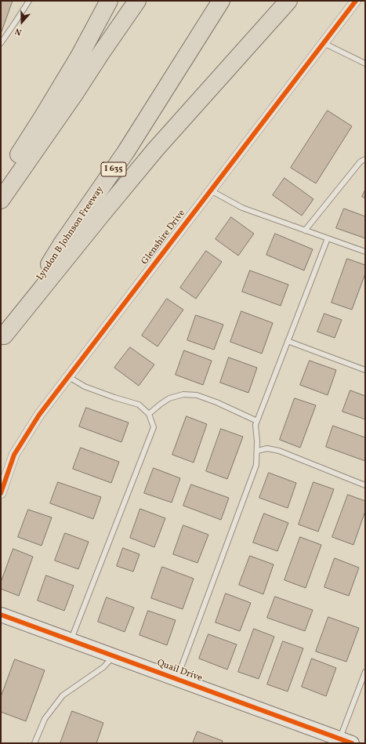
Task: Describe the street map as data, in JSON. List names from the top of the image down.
{
  "streets": {
    "highway": ["I 635", "Lyndon B Johnson Freeway"],
    "street": ["Glenshire Drive", "Quail Drive"]
  },
  "north": "bottom"
}
